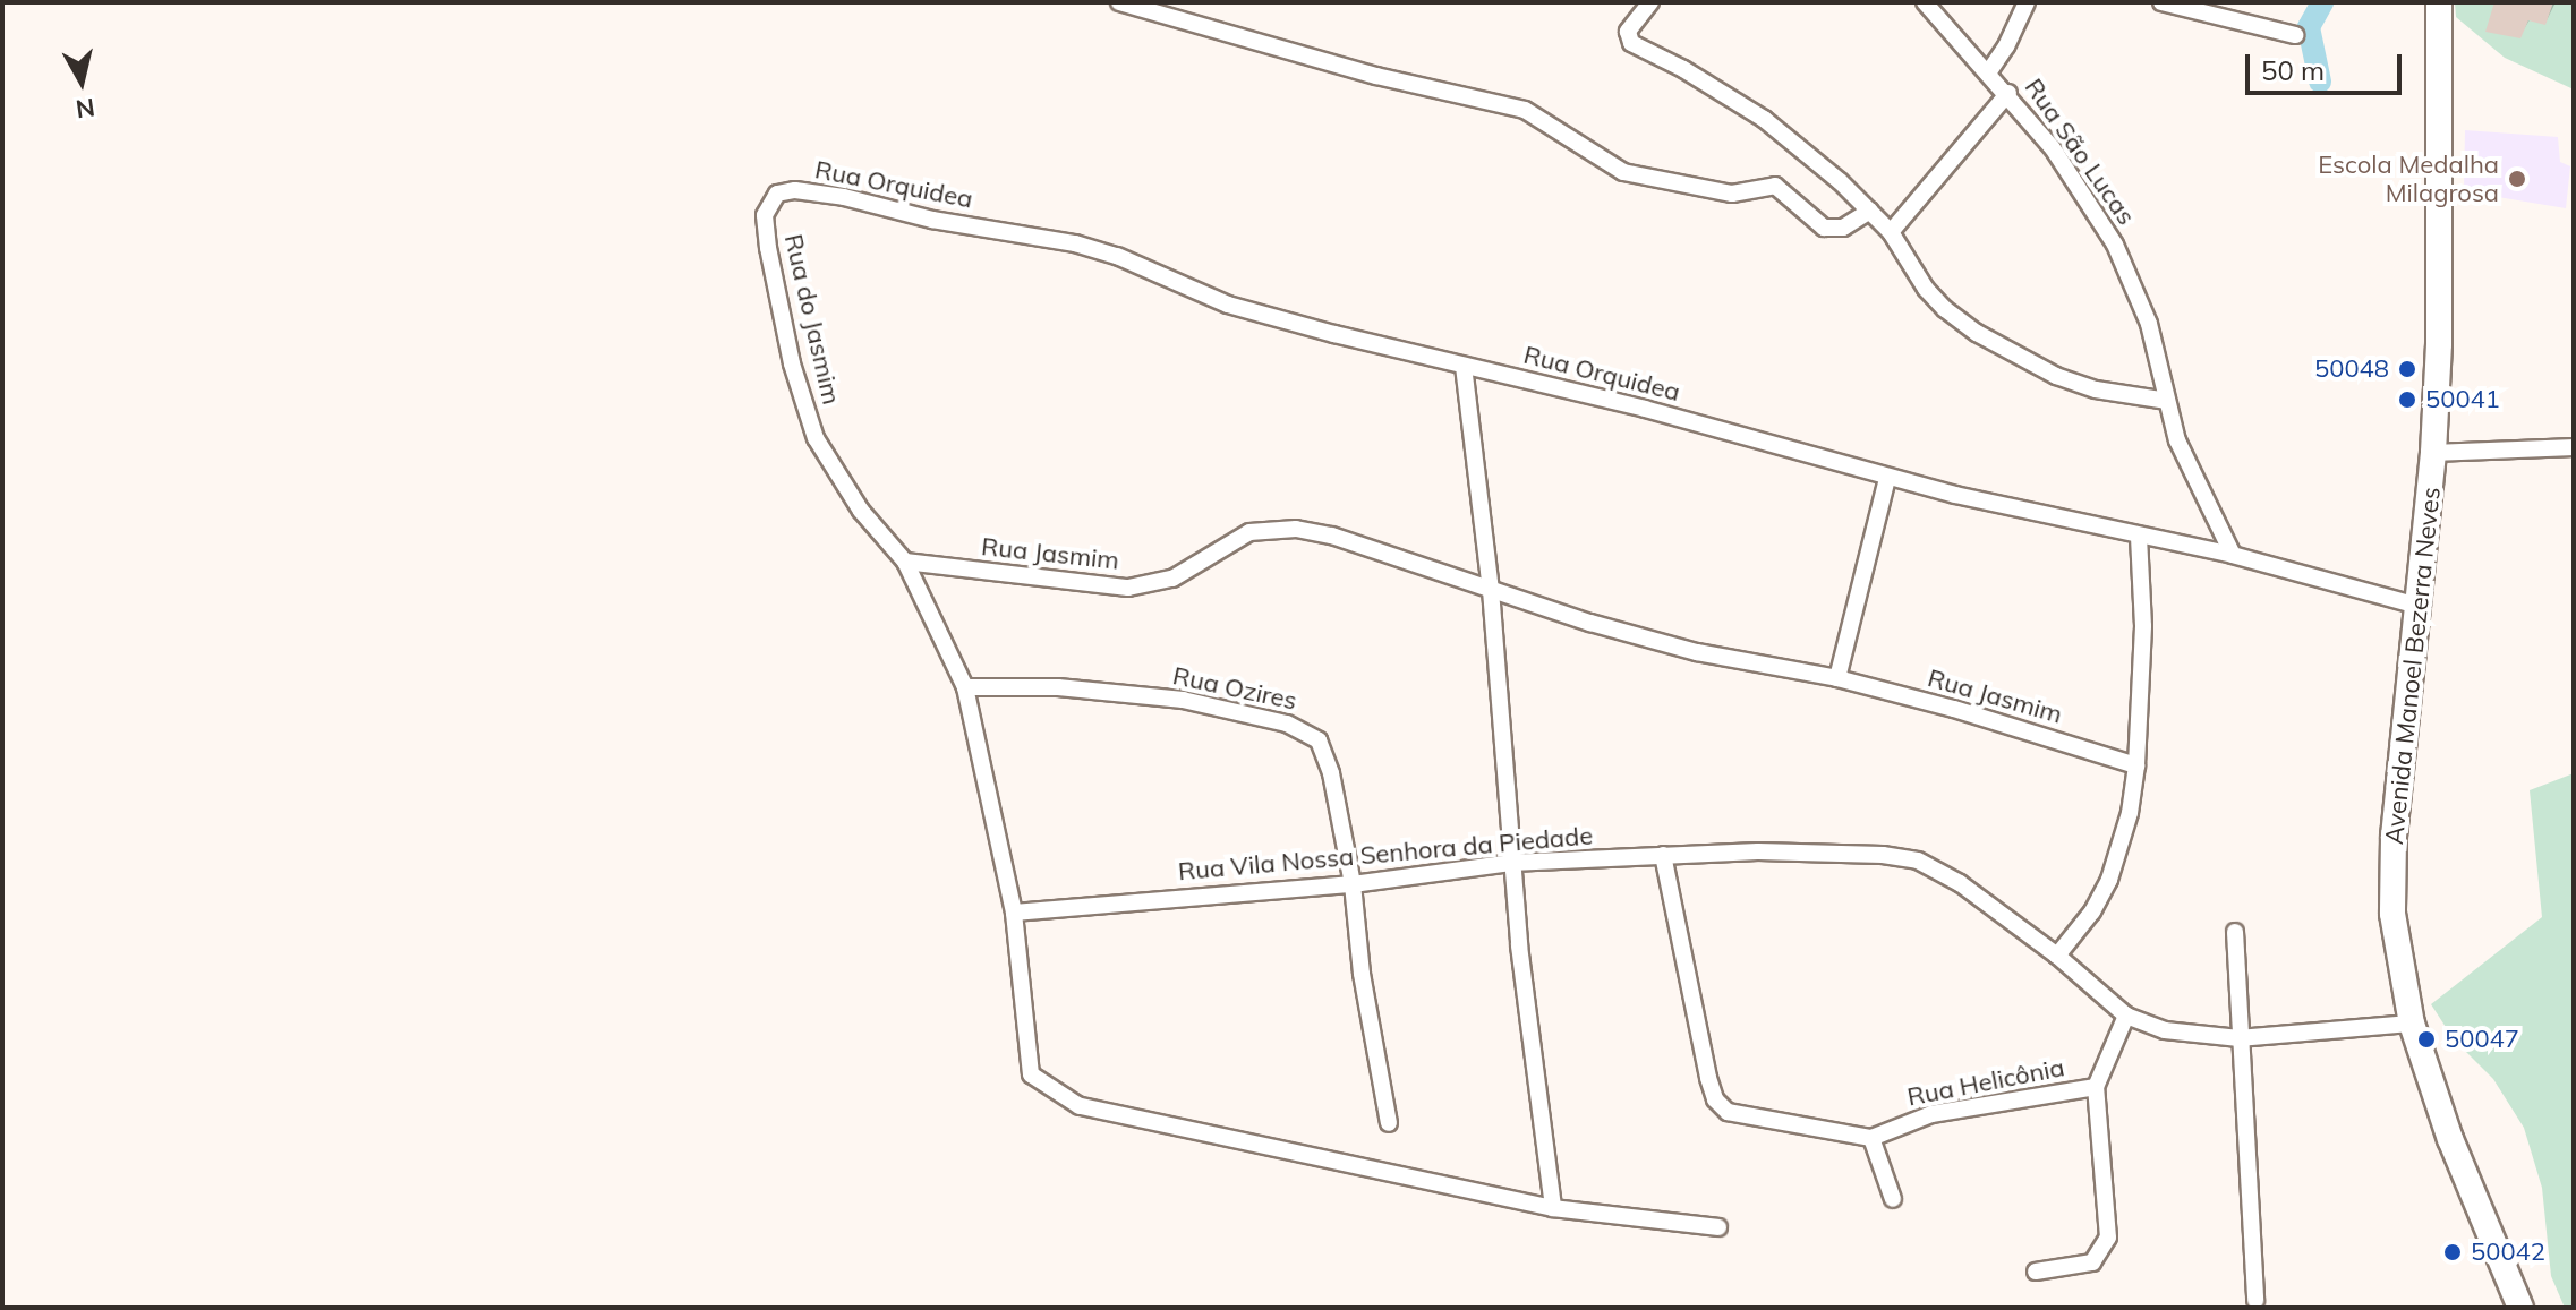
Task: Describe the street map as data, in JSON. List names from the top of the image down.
{
  "streets": {
    "street": [
      "Rua São Lucas",
      "Rua Orquidea",
      "Rua do Jasmim",
      "Rua Jasmim",
      "Avenida Manoel Bezerra Neves",
      "Rua Ozires",
      "Rua Vila Nossa Senhora da Piedade",
      "Rua Helicônia"
    ]
  },
  "crossings": [
    ["Rua São Lucas", "Rua Orquidea"],
    ["Rua Orquidea", "Rua do Jasmim"],
    ["Rua Orquidea", "Avenida Manoel Bezerra Neves"],
    ["Rua do Jasmim", "Rua Jasmim"],
    ["Rua do Jasmim", "Rua Ozires"],
    ["Rua do Jasmim", "Rua Vila Nossa Senhora da Piedade"],
    ["Avenida Manoel Bezerra Neves", "Rua Vila Nossa Senhora da Piedade"],
    ["Rua Ozires", "Rua Vila Nossa Senhora da Piedade"]
  ],
  "places": [
    "Escola Medalha Milagrosa",
    "50048",
    "50041",
    "50047",
    "50042"
  ],
  "scale_bar": "50 m",
  "north": "bottom"
}
